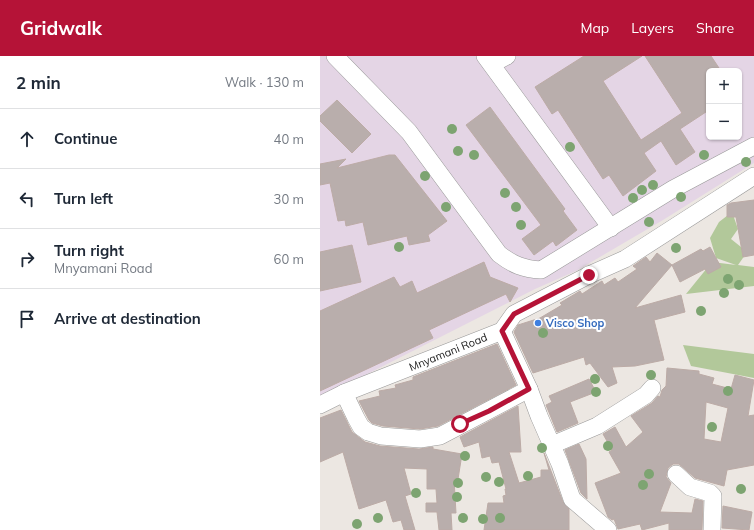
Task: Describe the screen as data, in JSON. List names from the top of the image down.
{
  "streets": {
    "street": ["Mnyamani Road"]
  },
  "places": ["Visco Shop"],
  "page": {
    "header": "Gridwalk",
    "nav": ["Map", "Layers", "Share"],
    "heading": ["2 min", "Walk · 130 m"],
    "map_buttons": ["+", "−"],
    "list": [
      ["Continue", "40 m"],
      ["Turn left", "30 m"],
      ["Turn right", "Mnyamani Road", "60 m"],
      "Arrive at destination"
    ]
  }
}
